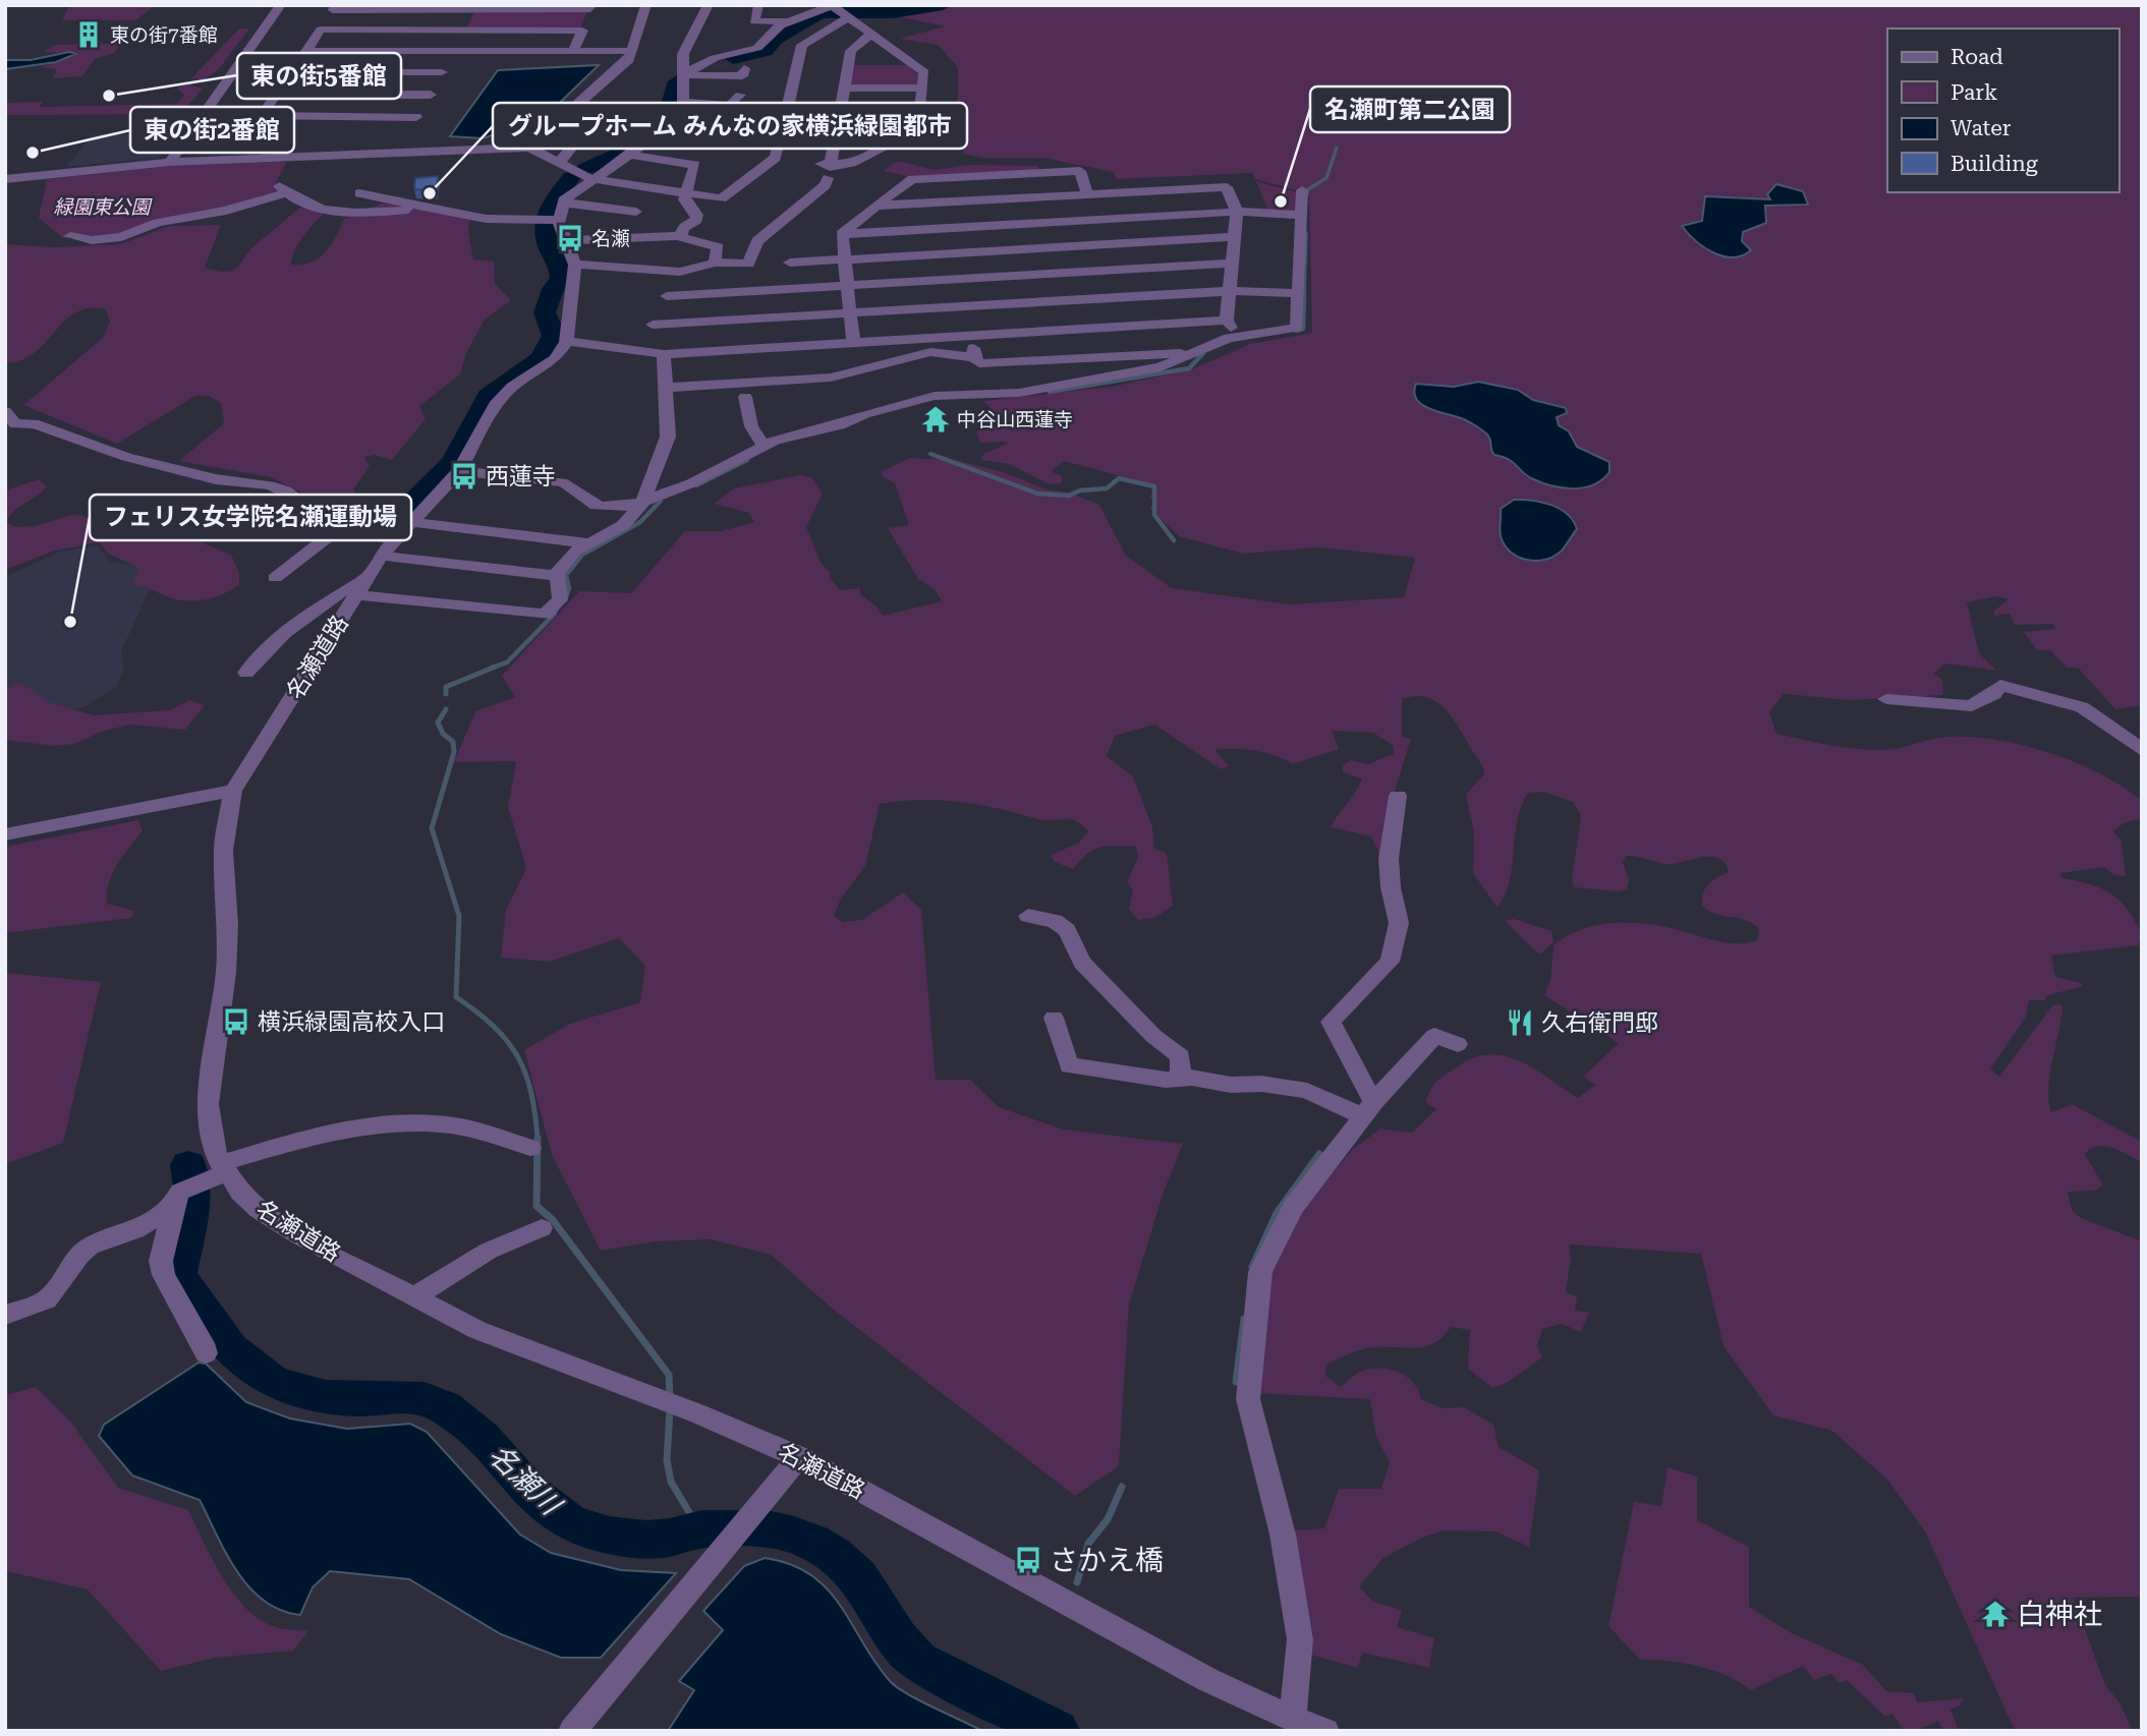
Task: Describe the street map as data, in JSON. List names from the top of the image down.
{
  "streets": {
    "street": ["名瀬道路"]
  },
  "water": ["名瀬川"],
  "parks": ["緑園東公園"],
  "places": {
    "building": ["東の街7番館"],
    "other": [
      "東の街5番館",
      "東の街2番館",
      "グループホーム みんなの家横浜緑園都市",
      "名瀬町第二公園",
      "フェリス女学院名瀬運動場"
    ],
    "bus stop": [
      "名瀬",
      "西蓮寺",
      "横浜緑園高校入口",
      "さかえ橋"
    ],
    "temple": ["中谷山西蓮寺", "白神社"],
    "restaurant": ["久右衛門邸"]
  },
  "legend": [
    "Road",
    "Park",
    "Water",
    "Building"
  ]
}
